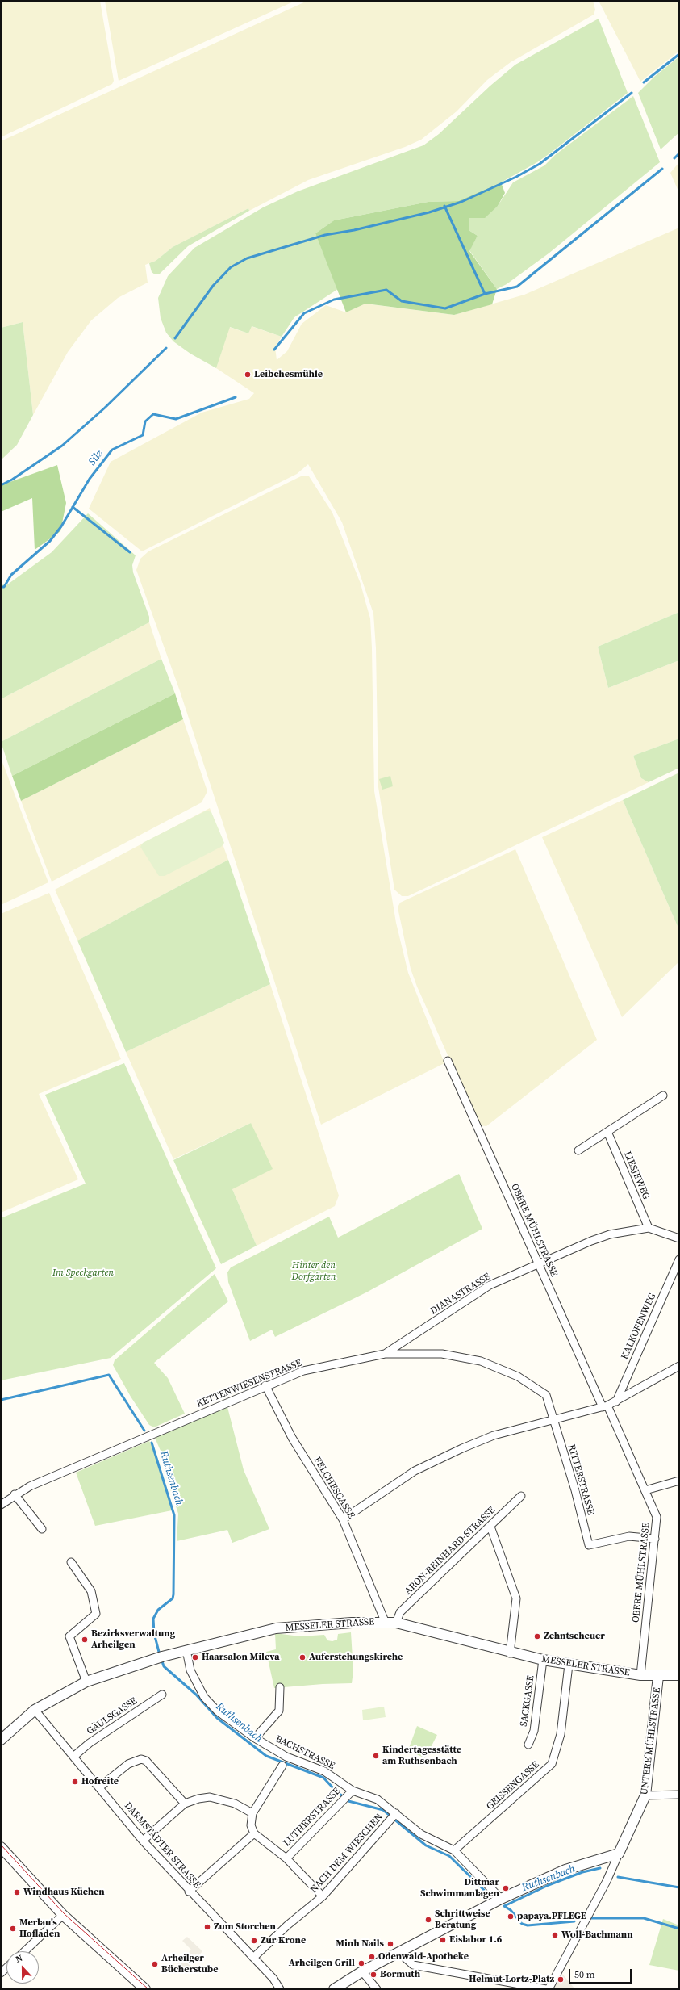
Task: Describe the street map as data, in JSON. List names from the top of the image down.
{
  "streets": {
    "street": [
      "LIESJEWEG",
      "OBERE MÜHLSTRASSE",
      "DIANASTRASSE",
      "KALKOFENWEG",
      "KETTENWIESENSTRASSE",
      "RITTERSTRASSE",
      "FELCHESGASSE",
      "ARON-REINHARD-STRASSE",
      "MESSELER STRASSE",
      "SACKGASSE",
      "GÄULSGASSE",
      "UNTERE MÜHLSTRASSE",
      "BACHSTRASSE",
      "GEISSENGASSE",
      "LUTHERSTRASSE",
      "DARMSTÄDTER STRASSE",
      "NACH DEM WIESCHEN"
    ]
  },
  "crossings": [
    ["LIESJEWEG", "DIANASTRASSE"],
    ["OBERE MÜHLSTRASSE", "DIANASTRASSE"],
    ["OBERE MÜHLSTRASSE", "RITTERSTRASSE"],
    ["OBERE MÜHLSTRASSE", "MESSELER STRASSE"],
    ["DIANASTRASSE", "KETTENWIESENSTRASSE"],
    ["KETTENWIESENSTRASSE", "RITTERSTRASSE"],
    ["KETTENWIESENSTRASSE", "FELCHESGASSE"],
    ["FELCHESGASSE", "MESSELER STRASSE"],
    ["ARON-REINHARD-STRASSE", "MESSELER STRASSE"],
    ["MESSELER STRASSE", "SACKGASSE"],
    ["MESSELER STRASSE", "UNTERE MÜHLSTRASSE"],
    ["MESSELER STRASSE", "BACHSTRASSE"],
    ["MESSELER STRASSE", "GEISSENGASSE"],
    ["MESSELER STRASSE", "DARMSTÄDTER STRASSE"],
    ["GÄULSGASSE", "DARMSTÄDTER STRASSE"],
    ["BACHSTRASSE", "GEISSENGASSE"],
    ["BACHSTRASSE", "LUTHERSTRASSE"],
    ["BACHSTRASSE", "NACH DEM WIESCHEN"],
    ["DARMSTÄDTER STRASSE", "NACH DEM WIESCHEN"]
  ],
  "water": ["Silz", "Ruthsenbach"],
  "parks": ["Hinter den Dorfgärten", "Im Speckgarten"],
  "places": [
    "Leibchesmühle",
    "Zehntscheuer",
    "Bezirksverwaltung Arheilgen",
    "Haarsalon Mileva",
    "Auferstehungskirche",
    "Kindertagesstätte am Ruthsenbach",
    "Hofreite",
    "Dittmar Schwimmanlagen",
    "Windhaus Küchen",
    "papaya.PFLEGE",
    "Schrittweise Beratung",
    "Zum Storchen",
    "Merlau's Hofladen",
    "Woll-Bachmann",
    "Eislabor 1.6",
    "Zur Krone",
    "Minh Nails",
    "Odenwald-Apotheke",
    "Arheilgen Grill",
    "Arheilger Bücherstube",
    "Bormuth",
    "Helmut-Lortz-Platz"
  ],
  "scale_bar": "50 m",
  "north": "top"
}
